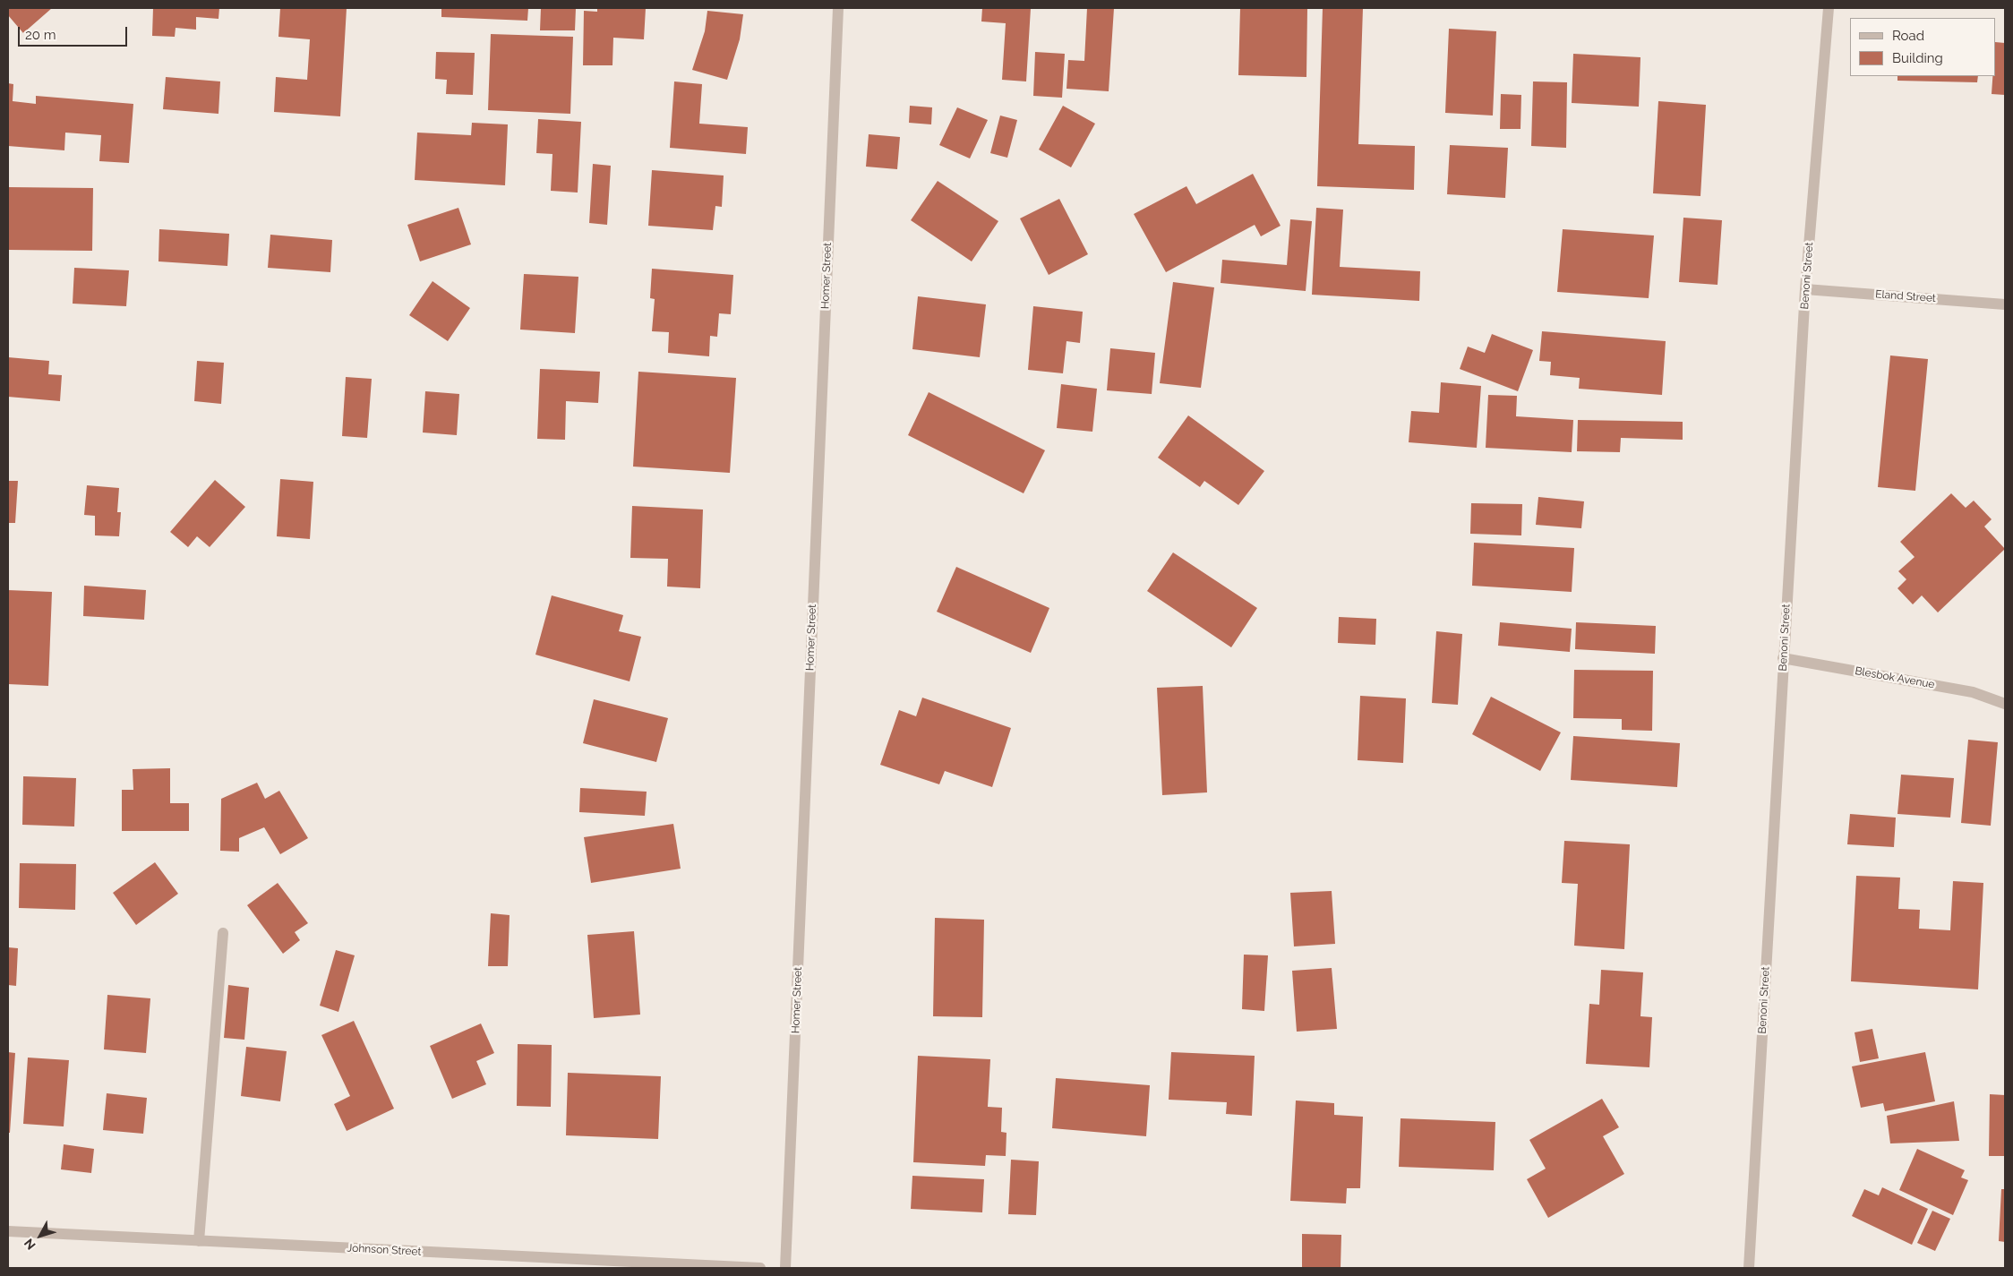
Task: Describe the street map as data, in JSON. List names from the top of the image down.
{
  "streets": {
    "street": [
      "Homer Street",
      "Benoni Street",
      "Eland Street",
      "Blesbok Avenue",
      "Johnson Street"
    ]
  },
  "crossings": [
    ["Benoni Street", "Eland Street"],
    ["Benoni Street", "Blesbok Avenue"]
  ],
  "legend": ["Road", "Building"],
  "scale_bar": "20 m",
  "north": "bottom left"
}
